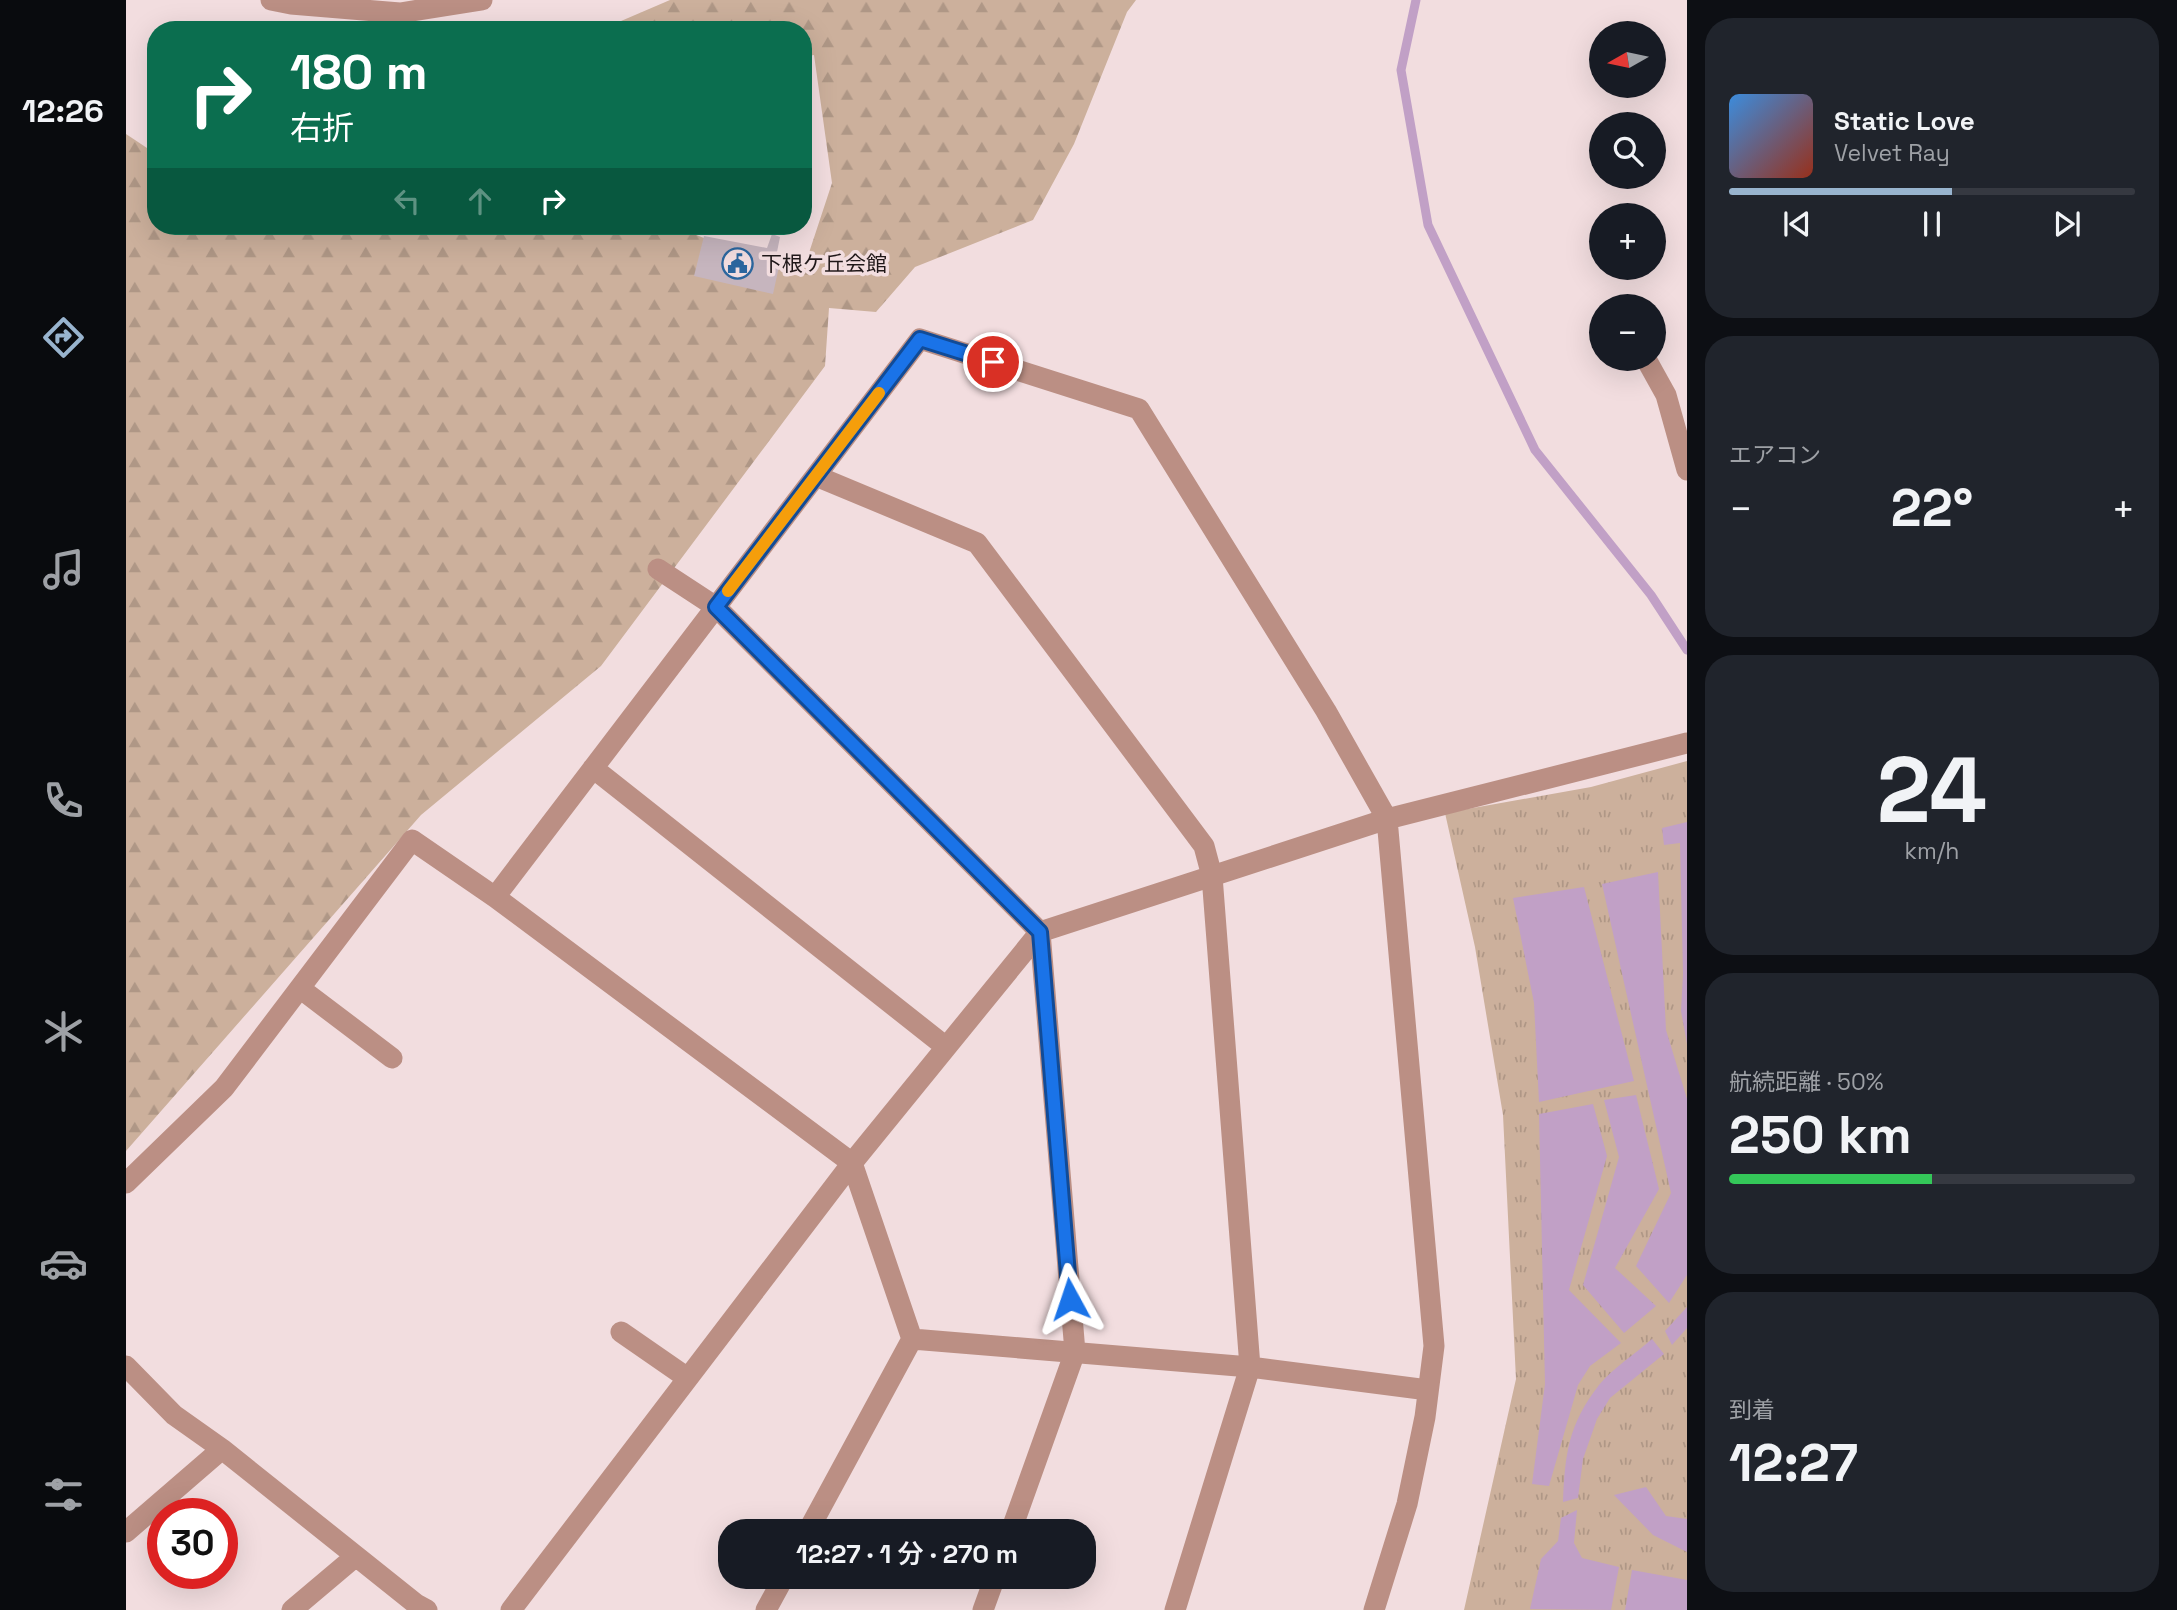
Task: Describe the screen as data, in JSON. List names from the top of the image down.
{
  "places": {
    "public building": ["下根ケ丘会館"]
  },
  "north": "left",
  "page": {
    "tabs": "12:26",
    "map_buttons": ["+", "−"],
    "turn": ["180 m", "右折"],
    "song": ["Static Love", "Velvet Ray"],
    "tile": [
      "エアコン",
      ["24", "km/h"],
      ["航続距離 · 50%", "250 km"],
      ["到着", "12:27"]
    ],
    "heat": ["−", "22°", "+"],
    "limit": "30",
    "trip": "12:27 · 1 分 · 270 m"
  }
}
